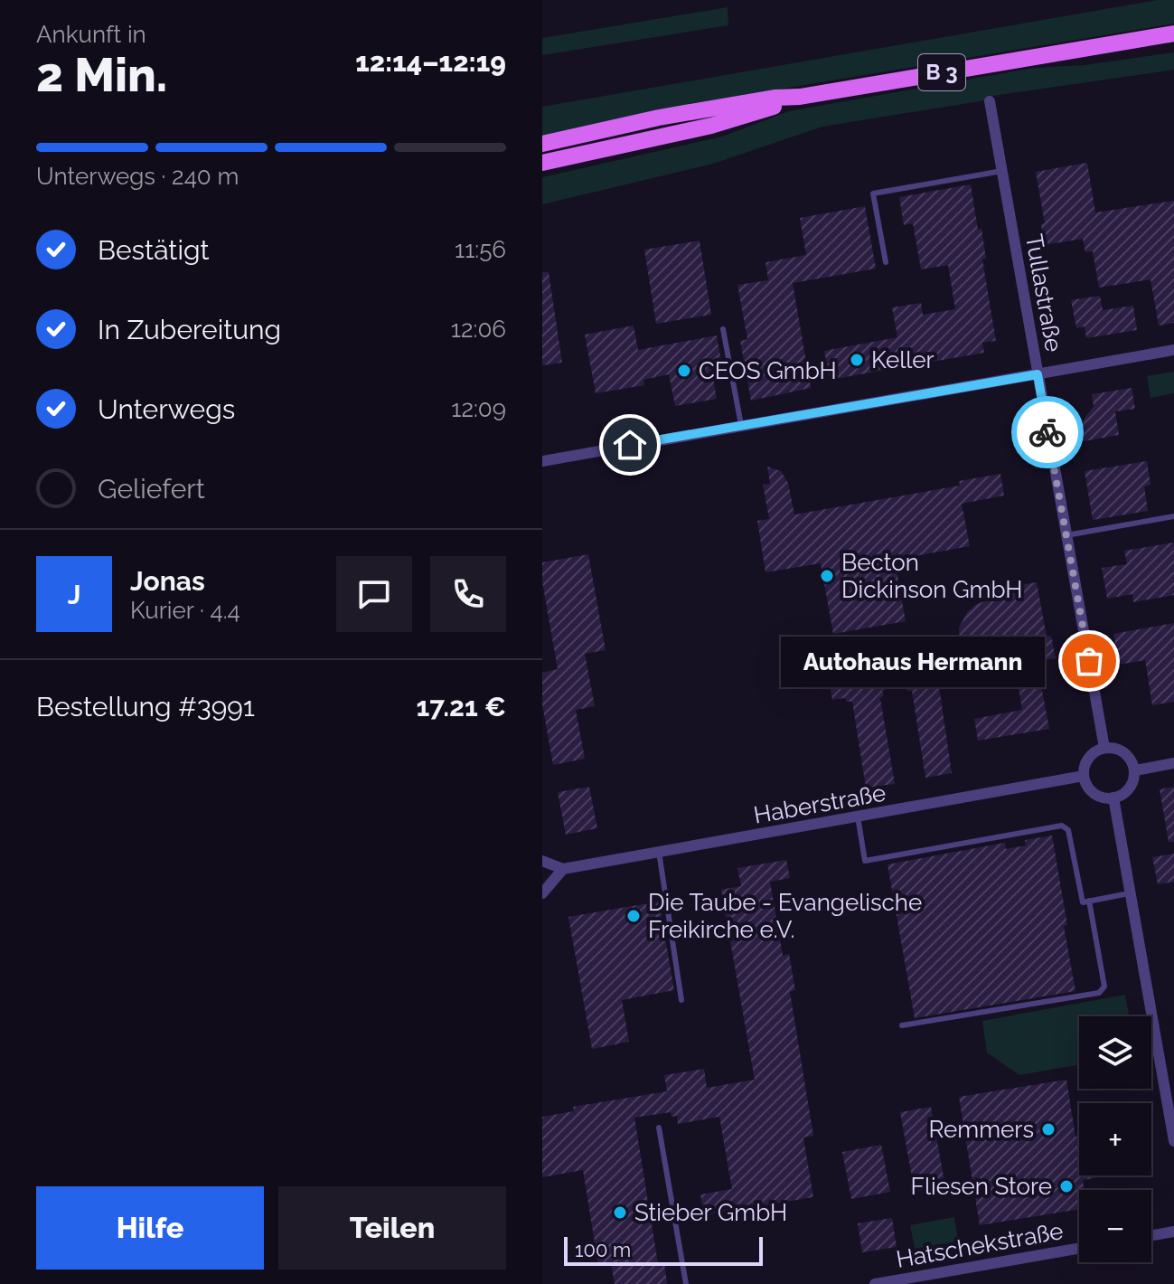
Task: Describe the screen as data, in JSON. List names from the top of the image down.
{
  "streets": {
    "main road": ["B 3"],
    "street": ["Tullastraße", "Haberstraße", "Hatschekstraße"]
  },
  "crossings": [
    ["Tullastraße", "Haberstraße"]
  ],
  "places": [
    "Keller",
    "CEOS GmbH",
    "Becton Dickinson GmbH",
    "Autohaus Hermann",
    "Die Taube - Evangelische Freikirche e.V.",
    "Remmers",
    "Fliesen Store",
    "Stieber GmbH"
  ],
  "scale_bar": "100 m",
  "page": {
    "heading": ["2 Min.", "Ankunft in", "12:14–12:19"],
    "panel": [
      "Jonas",
      "Kurier · 4.4",
      "Bestellung #3991",
      "17.21 €"
    ],
    "bar": "Unterwegs · 240 m",
    "list": [
      ["Bestätigt", "11:56"],
      ["In Zubereitung", "12:06"],
      ["Unterwegs", "12:09"],
      "Geliefert"
    ],
    "round": "J",
    "bubble": "Autohaus Hermann",
    "map_buttons": ["+", "−"],
    "buttons": ["Hilfe", "Teilen"],
    "scale": "100 m"
  }
}
